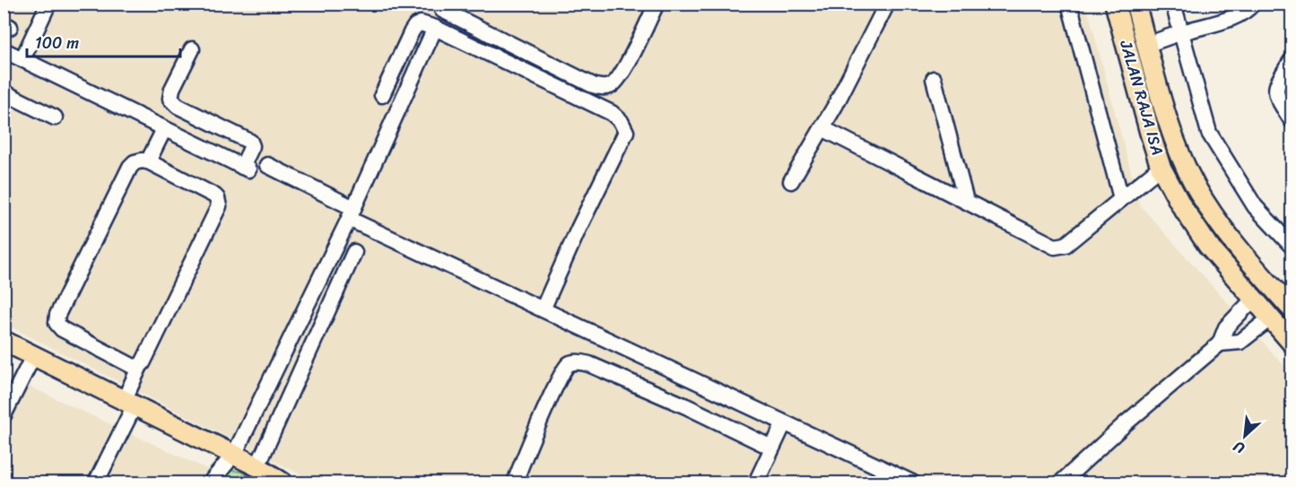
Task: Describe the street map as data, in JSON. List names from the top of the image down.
{
  "streets": {
    "main road": ["JALAN RAJA ISA"]
  },
  "scale_bar": "100 m",
  "north": "bottom left"
}
